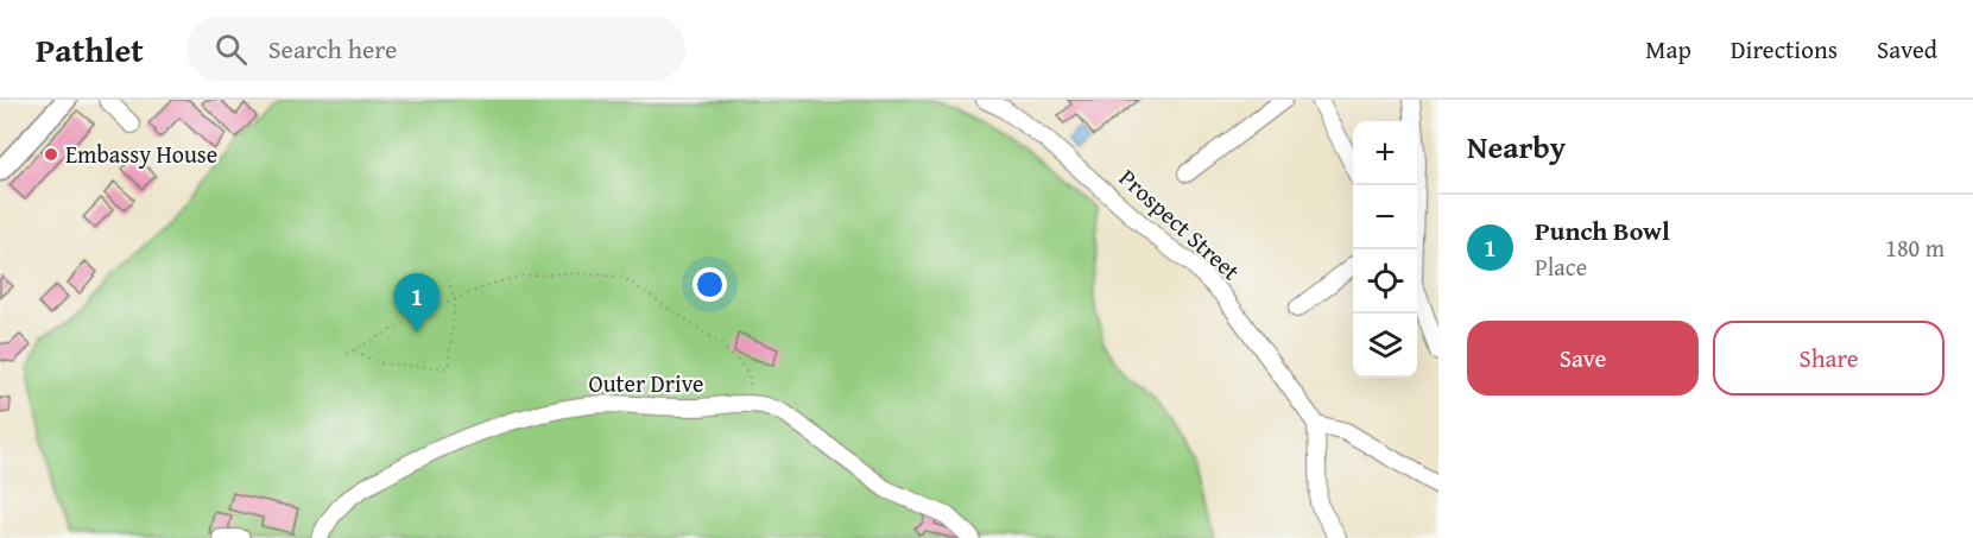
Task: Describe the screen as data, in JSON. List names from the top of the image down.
{
  "streets": {
    "street": ["Prospect Street", "Outer Drive"]
  },
  "places": ["Embassy House"],
  "page": {
    "header": "Pathlet",
    "search": "Search here",
    "nav": ["Map", "Directions", "Saved"],
    "heading": "Nearby",
    "map_buttons": ["+", "−"],
    "list": [
      {
        "mark": "1",
        "name": "Punch Bowl",
        "note": "Place",
        "value": "180 m"
      }
    ],
    "pins": "1",
    "buttons": ["Save", "Share"]
  }
}
